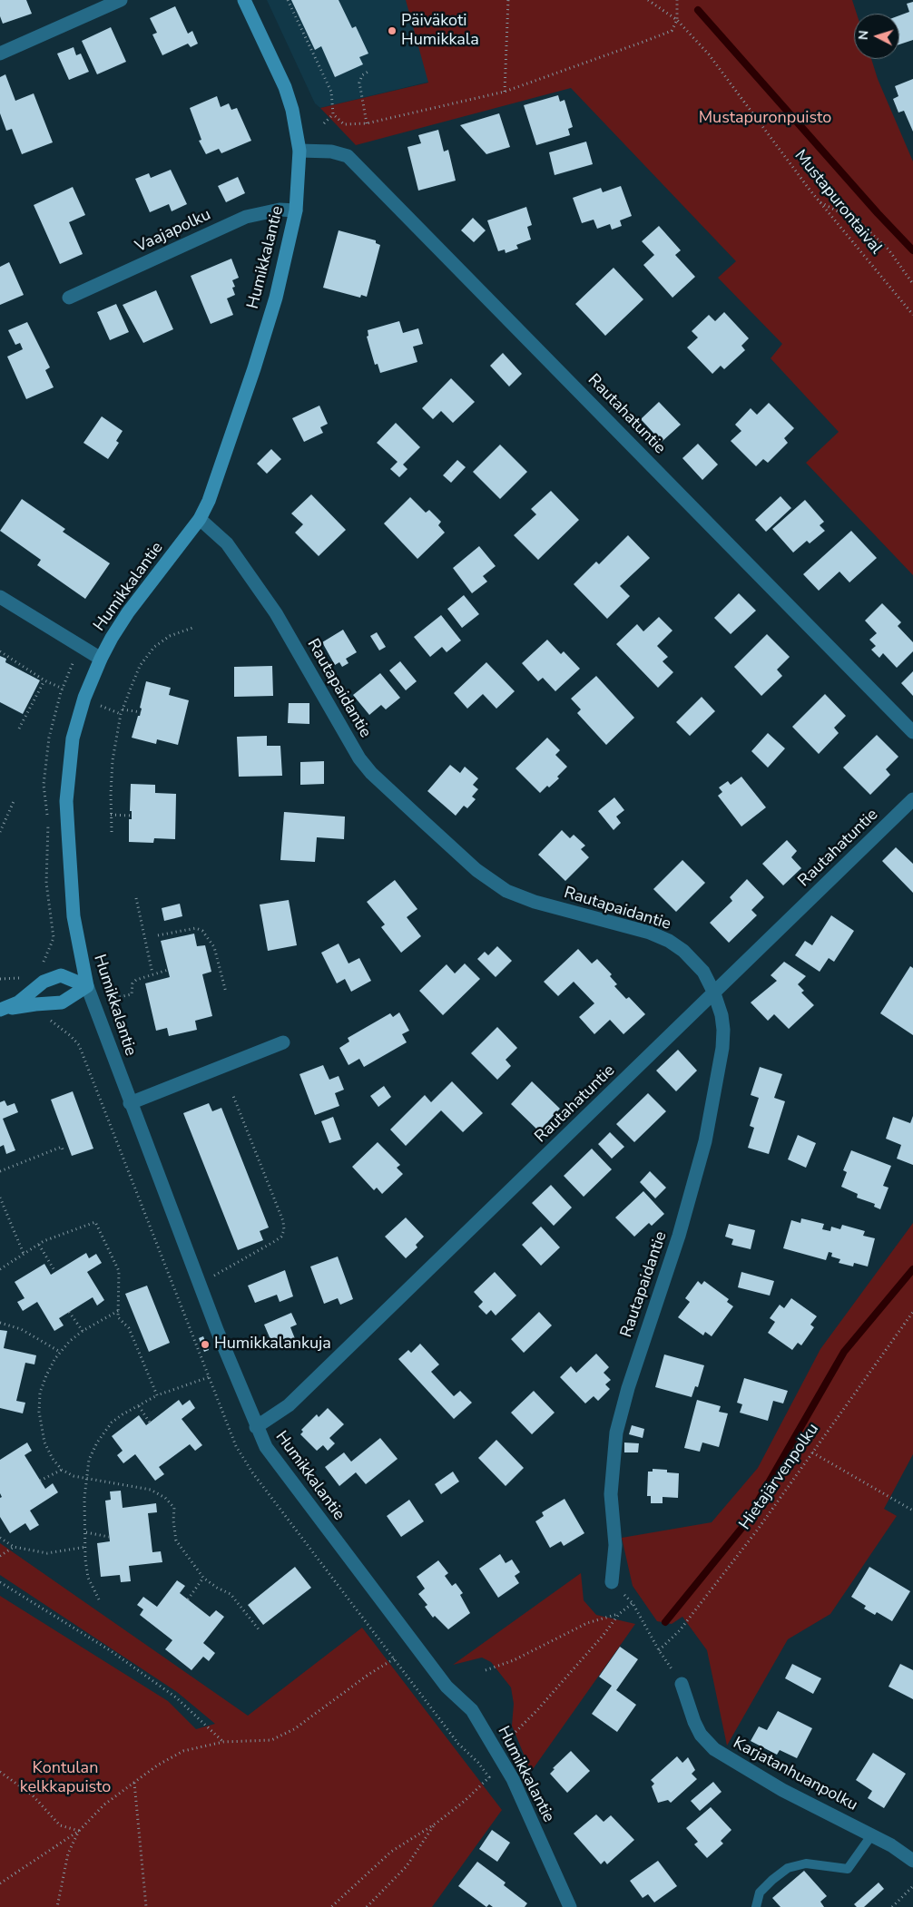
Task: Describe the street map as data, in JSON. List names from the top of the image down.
{
  "streets": {
    "street": [
      "Vaajapolku",
      "Humikkalantie",
      "Rautahatuntie",
      "Rautapaidantie",
      "Karjatanhuanpolku"
    ],
    "path": ["Mustapurontaival", "Hietajärvenpolku"]
  },
  "crossings": [
    ["Vaajapolku", "Humikkalantie"],
    ["Humikkalantie", "Rautahatuntie"],
    ["Humikkalantie", "Rautapaidantie"],
    ["Rautahatuntie", "Rautapaidantie"]
  ],
  "parks": ["Mustapuronpuisto", "Kontulan kelkkapuisto"],
  "places": ["Päiväkoti Humikkala", "Humikkalankuja"],
  "north": "left"
}
